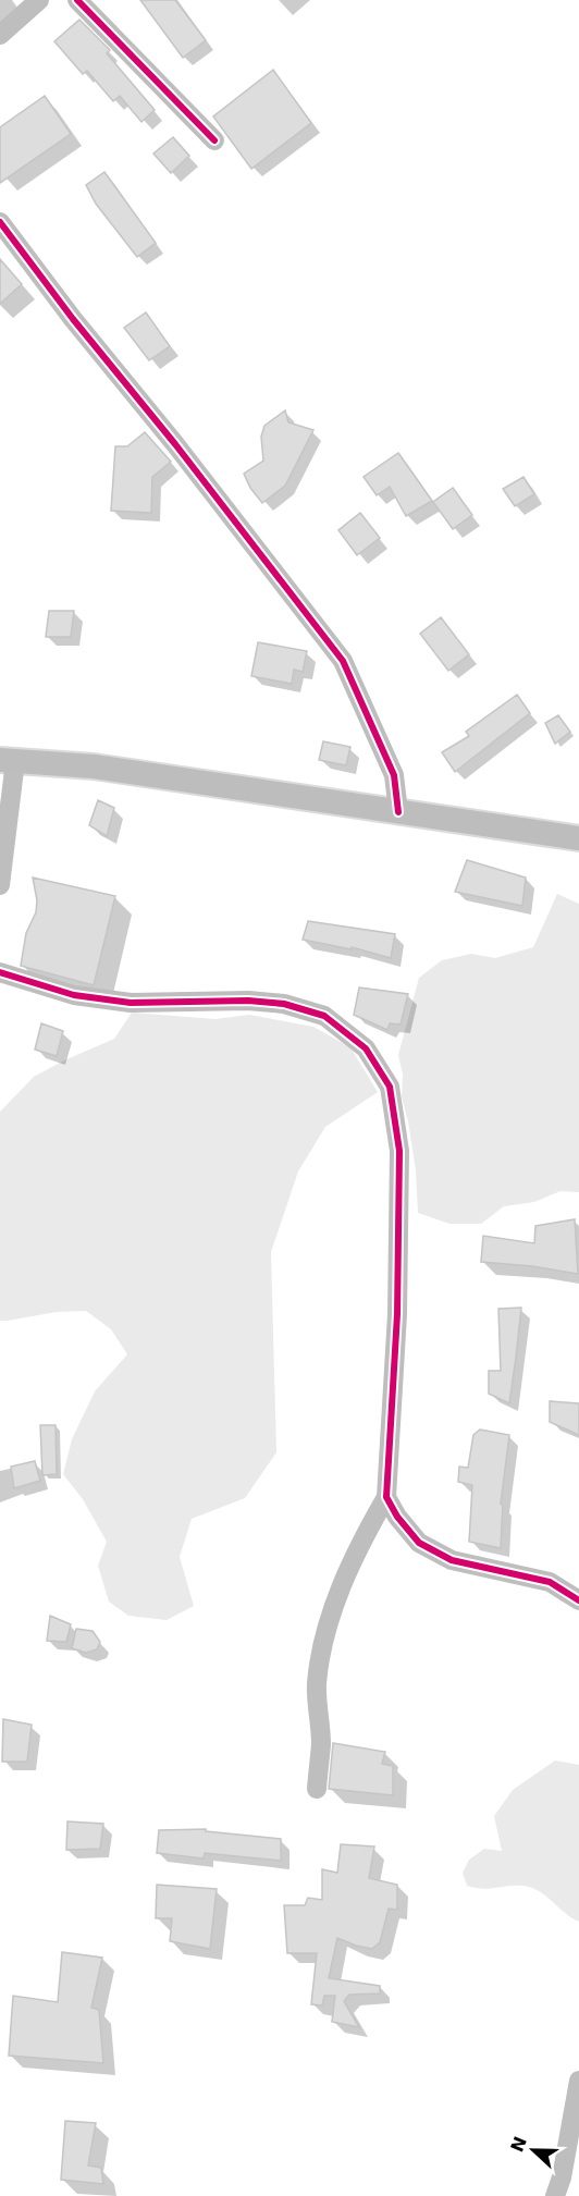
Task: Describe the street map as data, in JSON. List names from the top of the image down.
{
  "north": "left"
}
